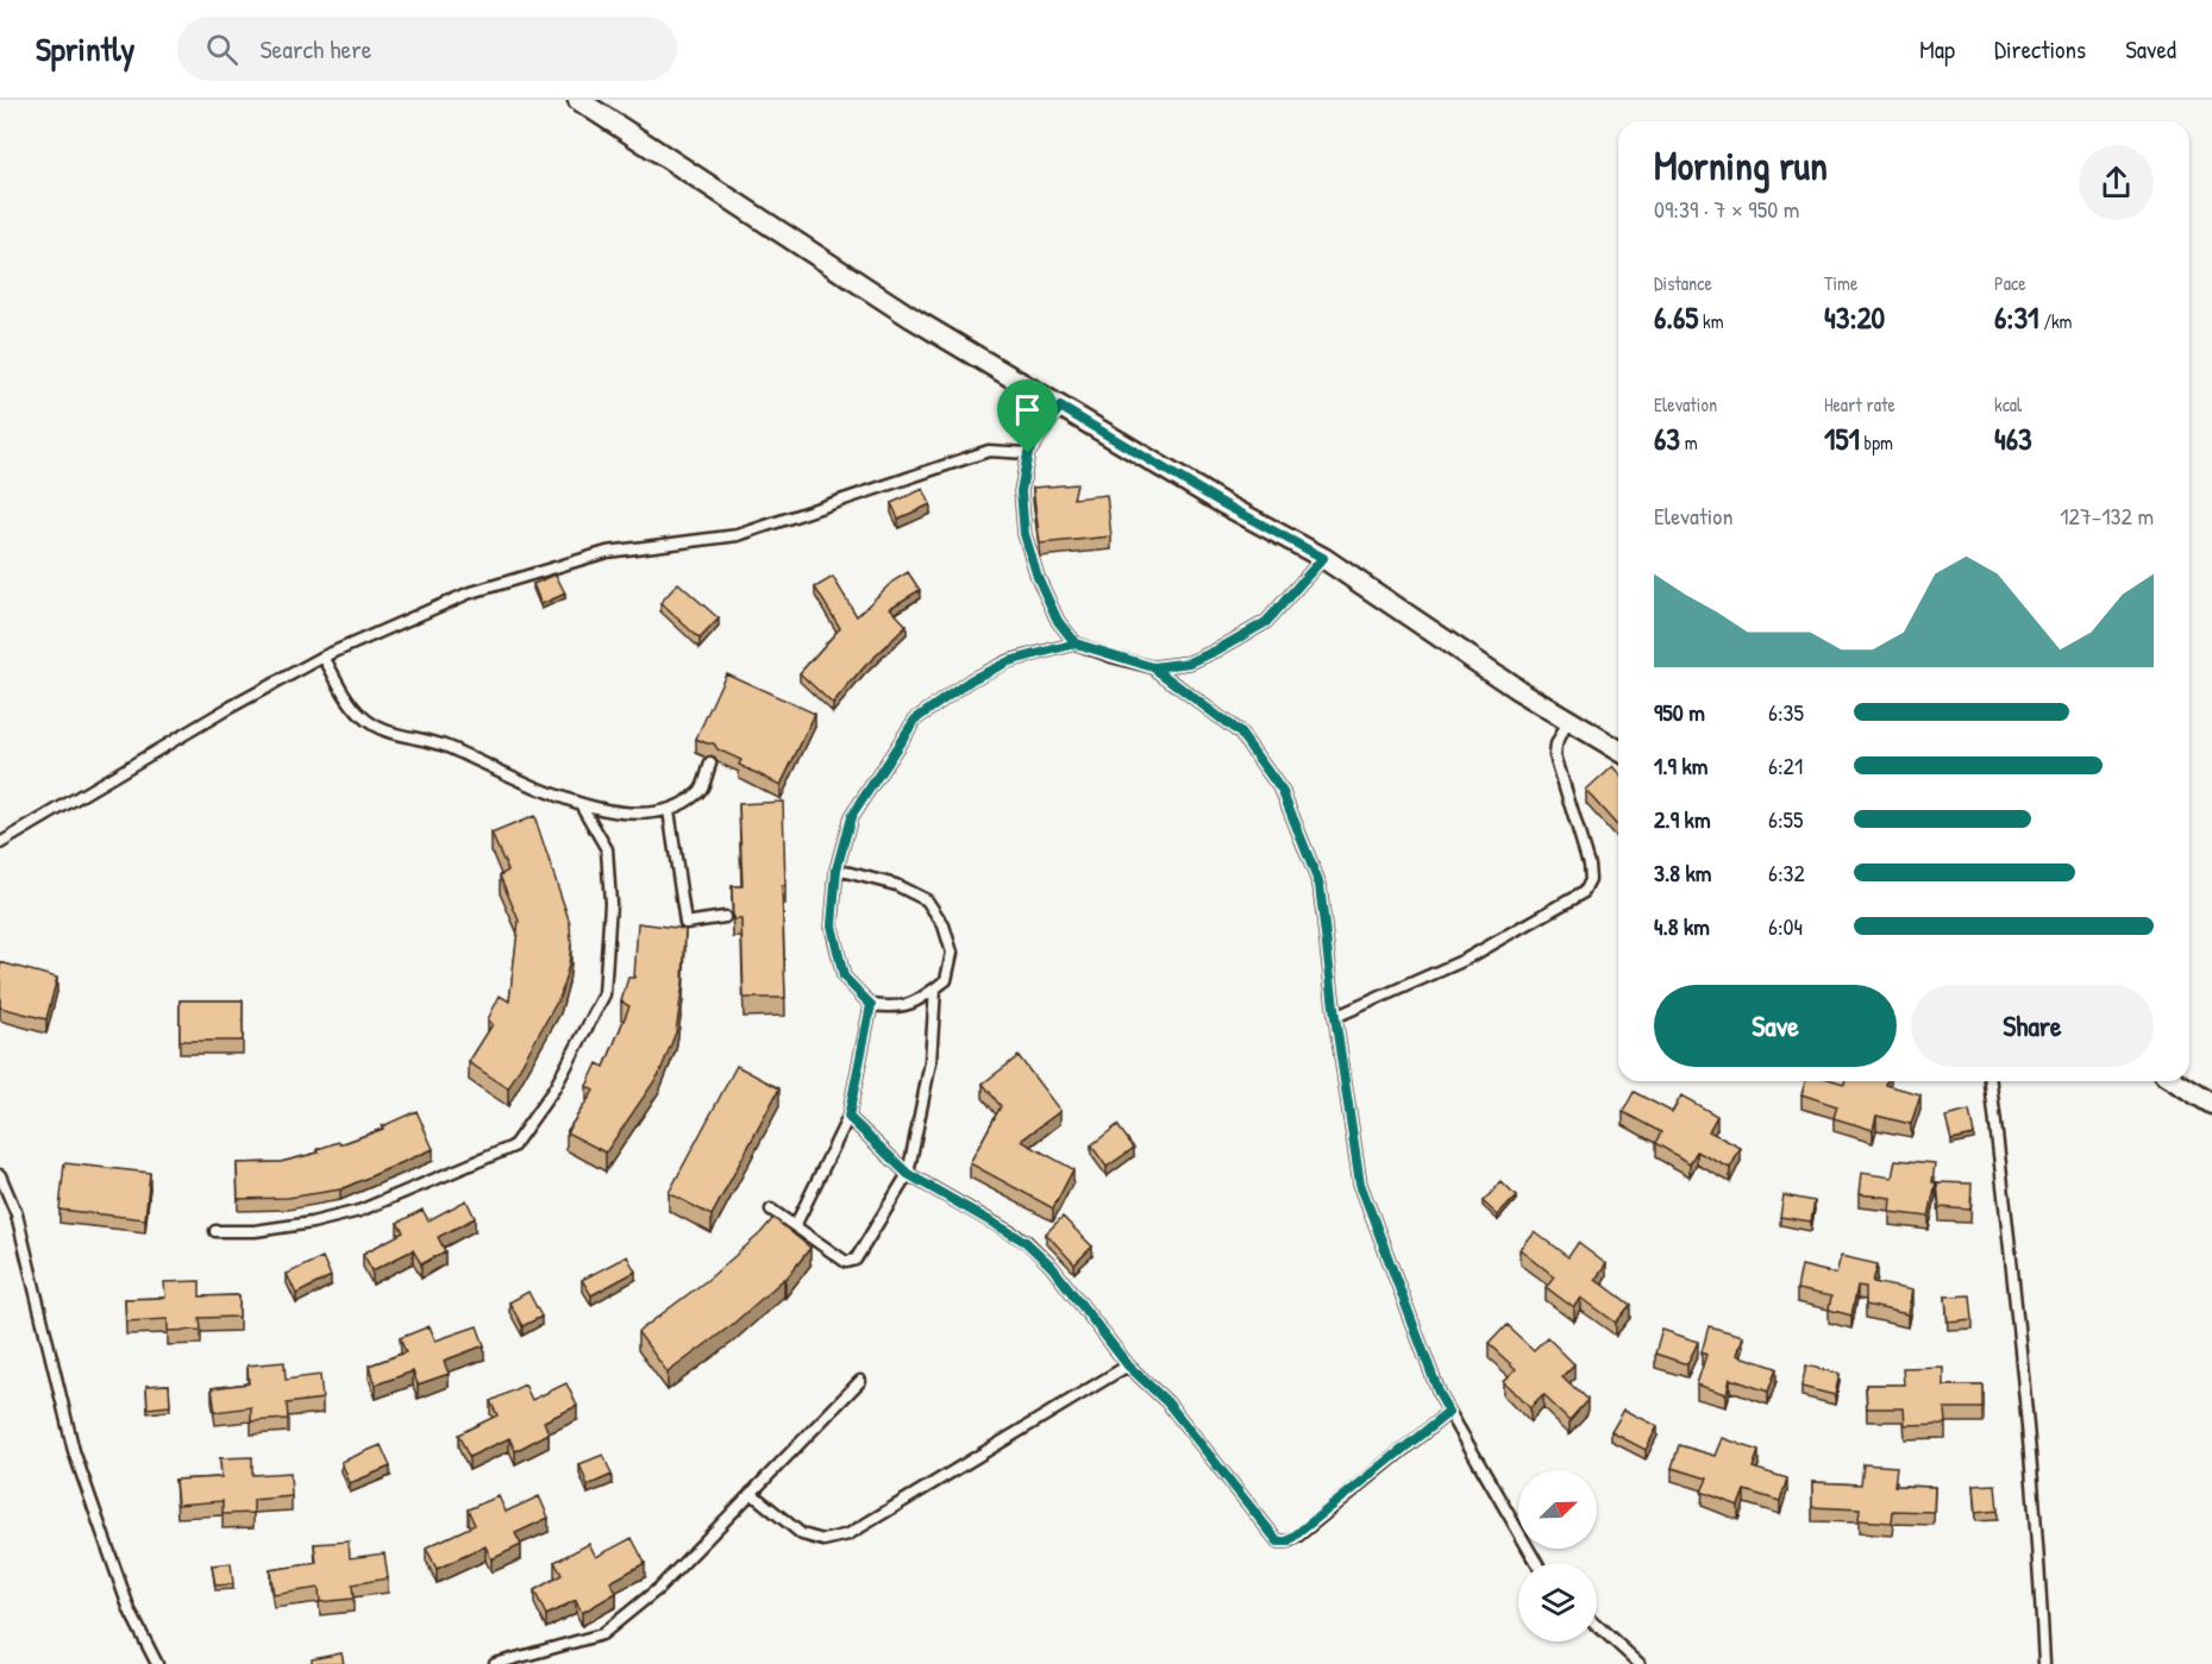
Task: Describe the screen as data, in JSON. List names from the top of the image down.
{
  "north": "top right",
  "page": {
    "header": "Sprintly",
    "search": "Search here",
    "nav": ["Map", "Directions", "Saved"],
    "heading": ["Morning run", "09:39 · 7 × 950 m"],
    "stats": [
      ["Distance", "6.65 km"],
      ["Time", "43:20"],
      ["Pace", "6:31 /km"],
      ["Elevation", "63 m"],
      ["Heart rate", "151 bpm"],
      ["kcal", "463"]
    ],
    "chart": ["Elevation", "127–132 m"],
    "list": [
      {
        "name": "950 m",
        "note": "6:35"
      },
      {
        "name": "1.9 km",
        "note": "6:21"
      },
      {
        "name": "2.9 km",
        "note": "6:55"
      },
      {
        "name": "3.8 km",
        "note": "6:32"
      },
      {
        "name": "4.8 km",
        "note": "6:04"
      }
    ],
    "buttons": ["Save", "Share"]
  }
}
